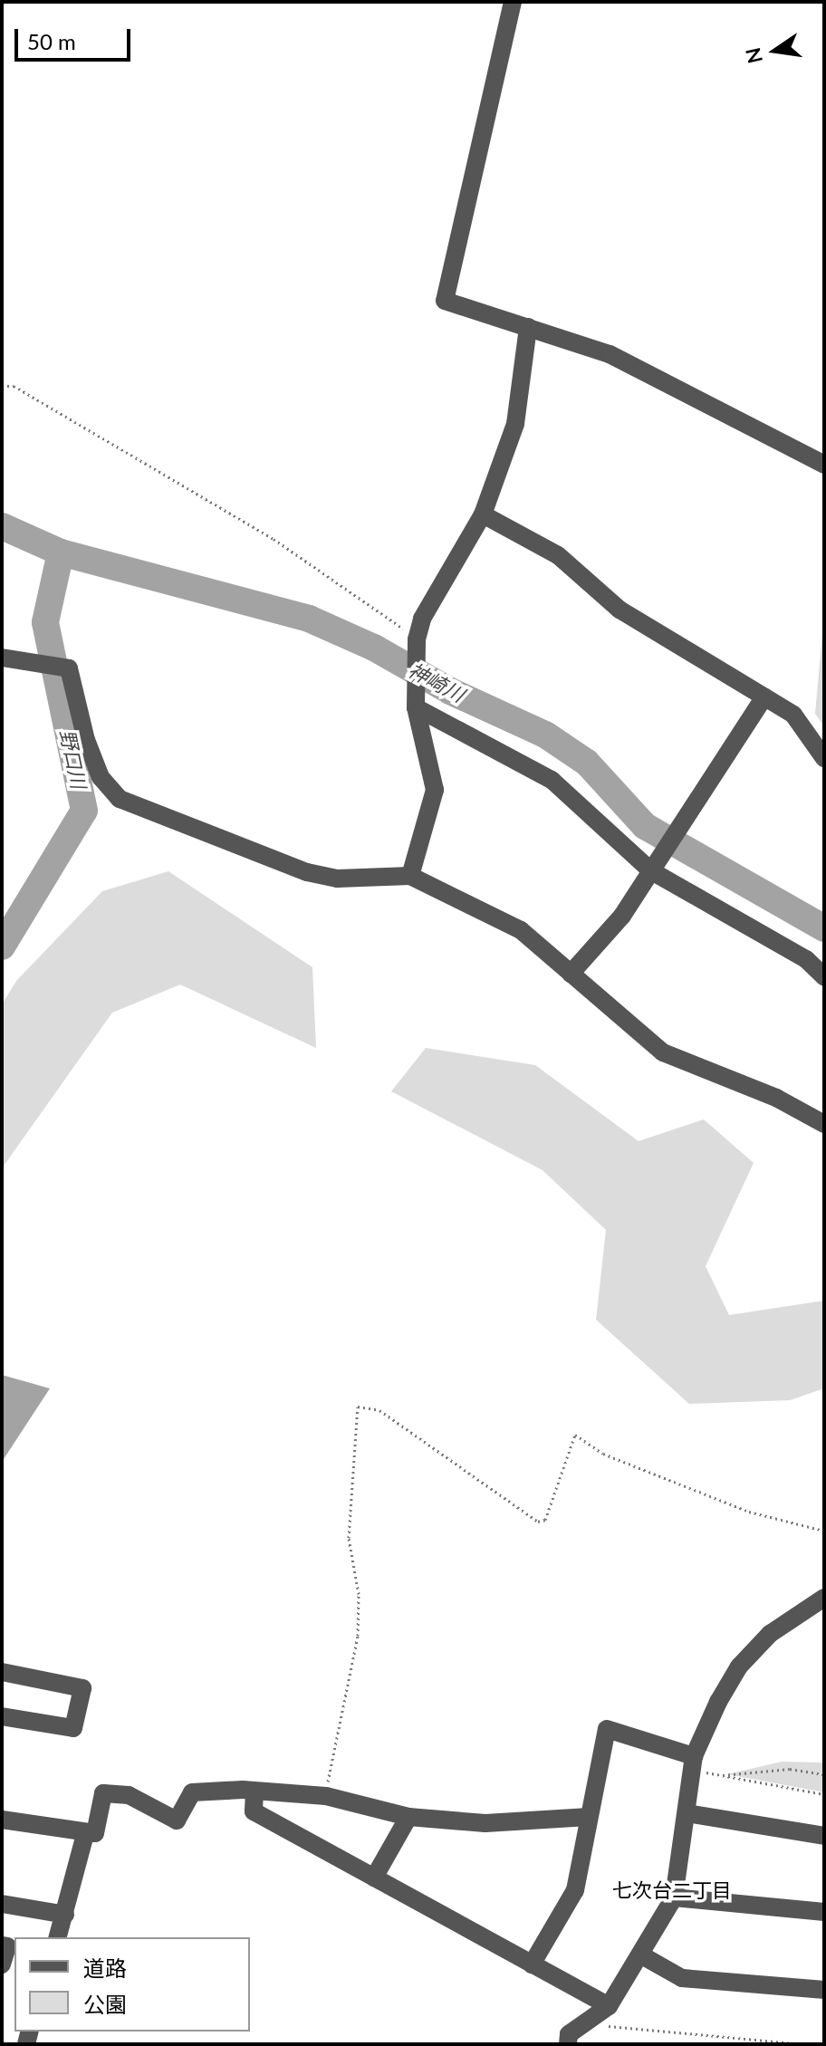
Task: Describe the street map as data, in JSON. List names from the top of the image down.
{
  "districts": ["七次台二丁目"],
  "water": ["神崎川", "野口川"],
  "legend": ["道路", "公園"],
  "scale_bar": "50 m",
  "north": "left"
}
